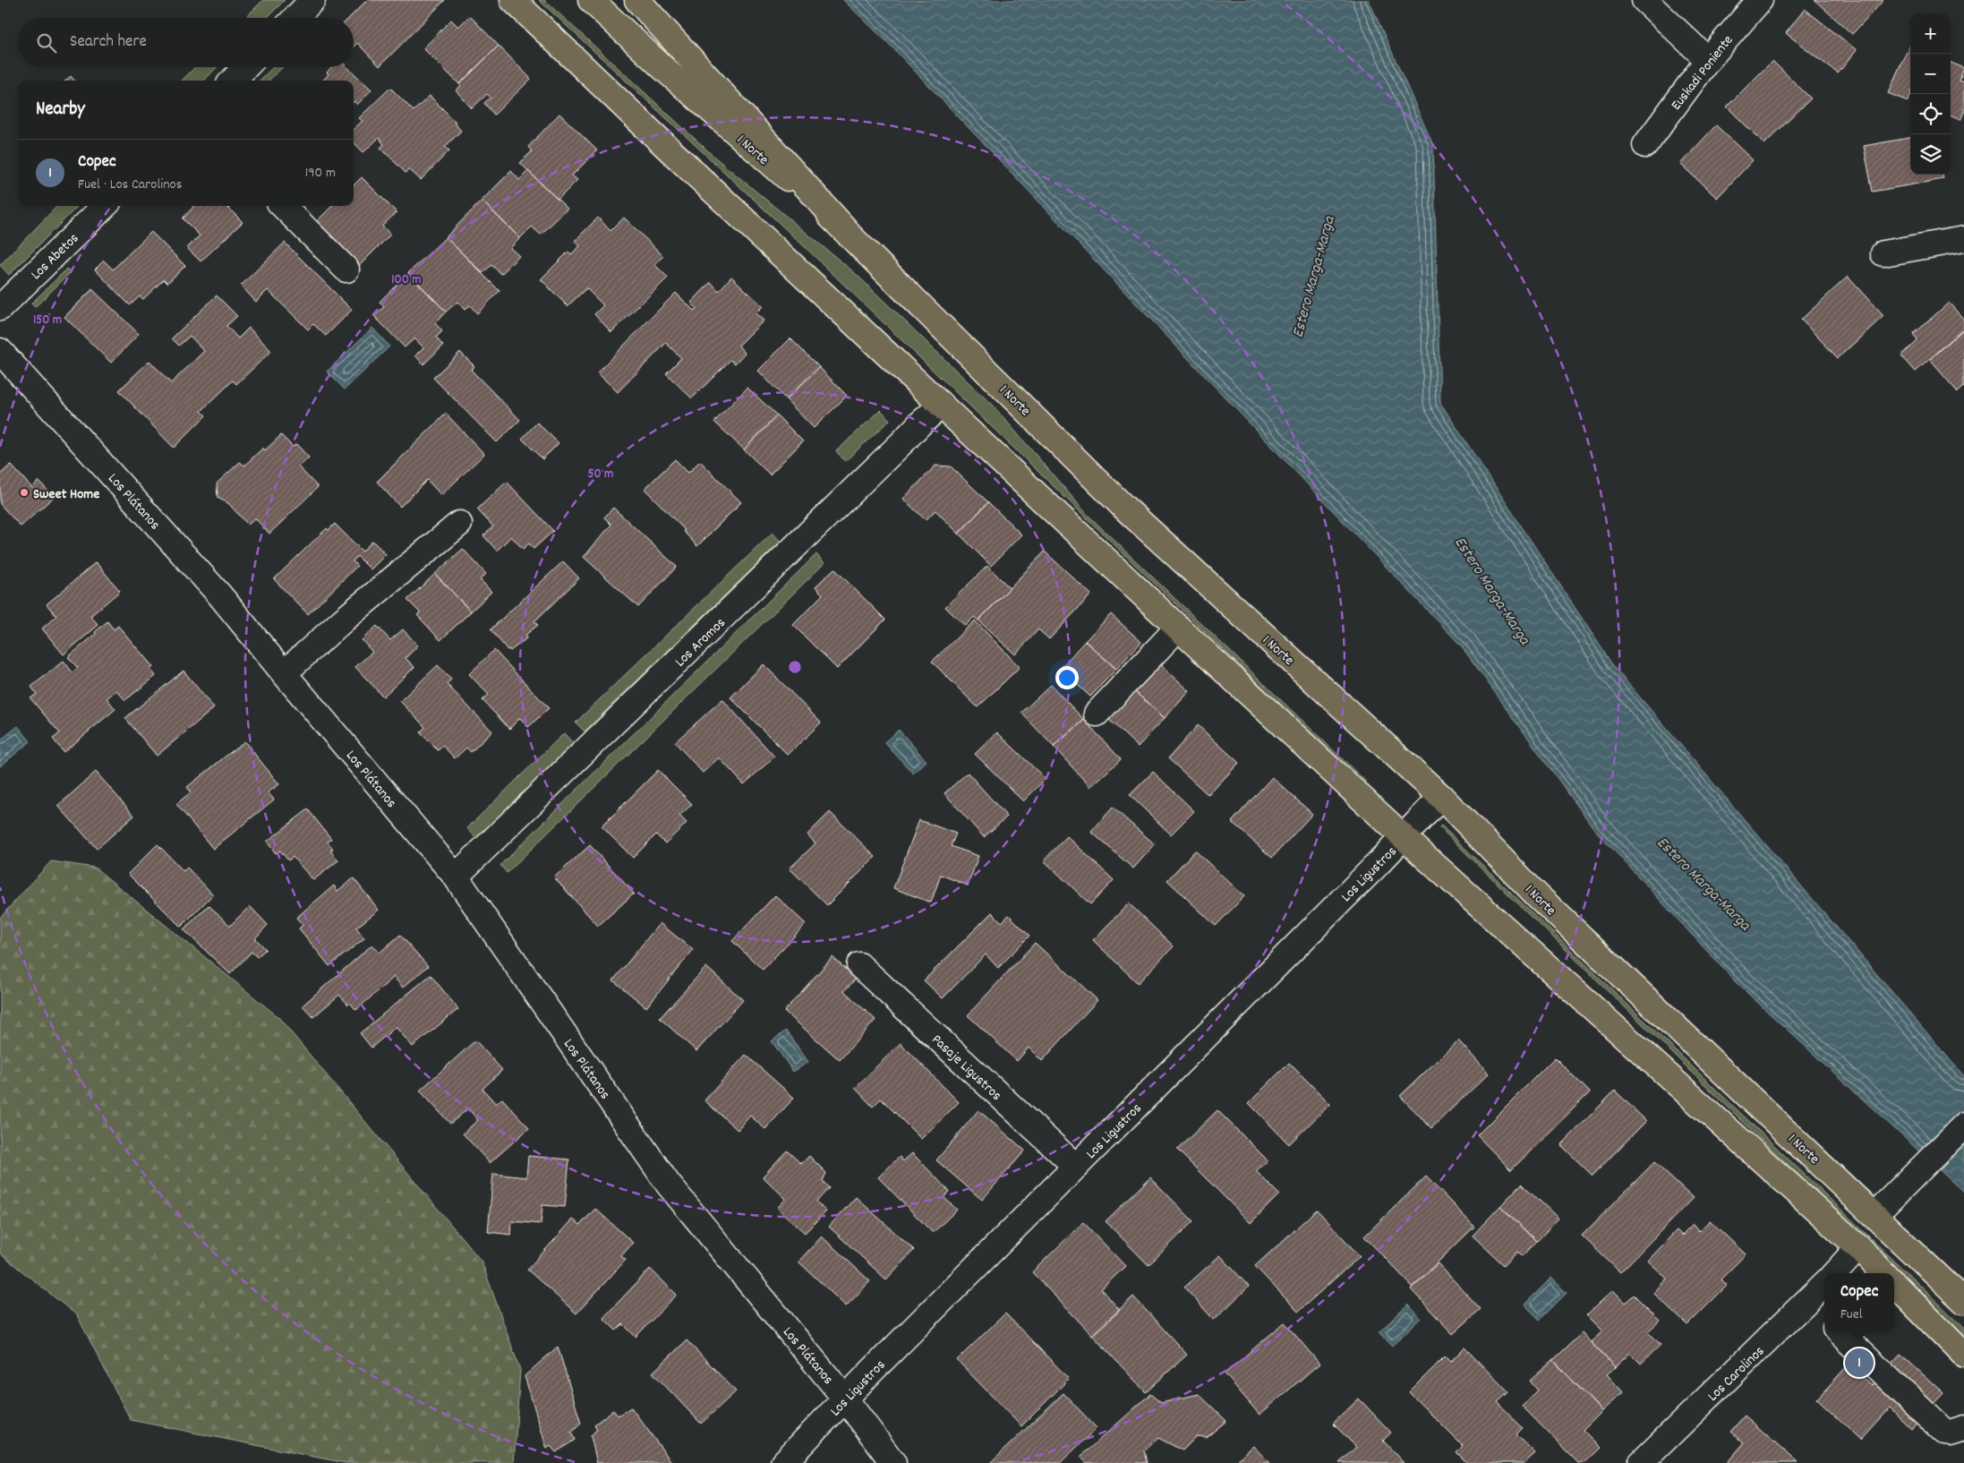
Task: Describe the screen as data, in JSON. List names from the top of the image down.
{
  "streets": {
    "main road": ["1 Norte"],
    "street": [
      "Euskadi Poniente",
      "Los Abetos",
      "Los Plátanos",
      "Los Aromos",
      "Los Ligustros",
      "Pasaje Ligustros",
      "Los Carolinos"
    ]
  },
  "crossings": [
    ["1 Norte", "Los Ligustros"],
    ["Los Plátanos", "Los Aromos"],
    ["Los Plátanos", "Los Ligustros"],
    ["Los Ligustros", "Pasaje Ligustros"]
  ],
  "water": ["Estero Marga-Marga"],
  "places": ["Sweet Home"],
  "page": {
    "map_buttons": ["+", "−"],
    "search": "Search here",
    "heading": "Nearby",
    "list": [
      {
        "mark": "1",
        "name": "Copec",
        "note": "Fuel · Los Carolinos",
        "value": "190 m"
      }
    ],
    "popup": ["Copec", "Fuel"],
    "pins": "1"
  },
  "rings": ["100 m", "150 m", "50 m"]
}
